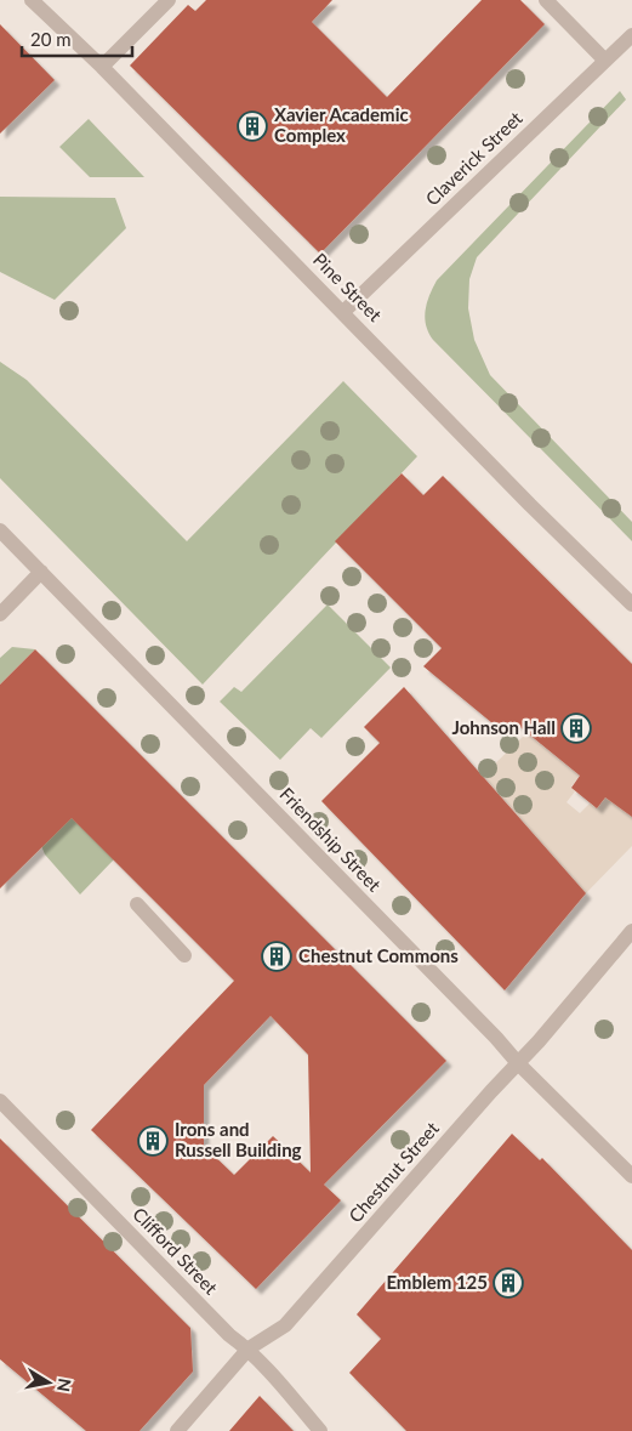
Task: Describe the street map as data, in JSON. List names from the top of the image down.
{
  "streets": {
    "street": [
      "Claverick Street",
      "Pine Street",
      "Friendship Street",
      "Chestnut Street",
      "Clifford Street"
    ]
  },
  "crossings": [
    ["Claverick Street", "Pine Street"],
    ["Friendship Street", "Chestnut Street"],
    ["Chestnut Street", "Clifford Street"]
  ],
  "places": {
    "building": [
      "Xavier Academic Complex",
      "Johnson Hall",
      "Chestnut Commons",
      "Irons and Russell Building",
      "Emblem 125"
    ]
  },
  "scale_bar": "20 m",
  "north": "right"
}
